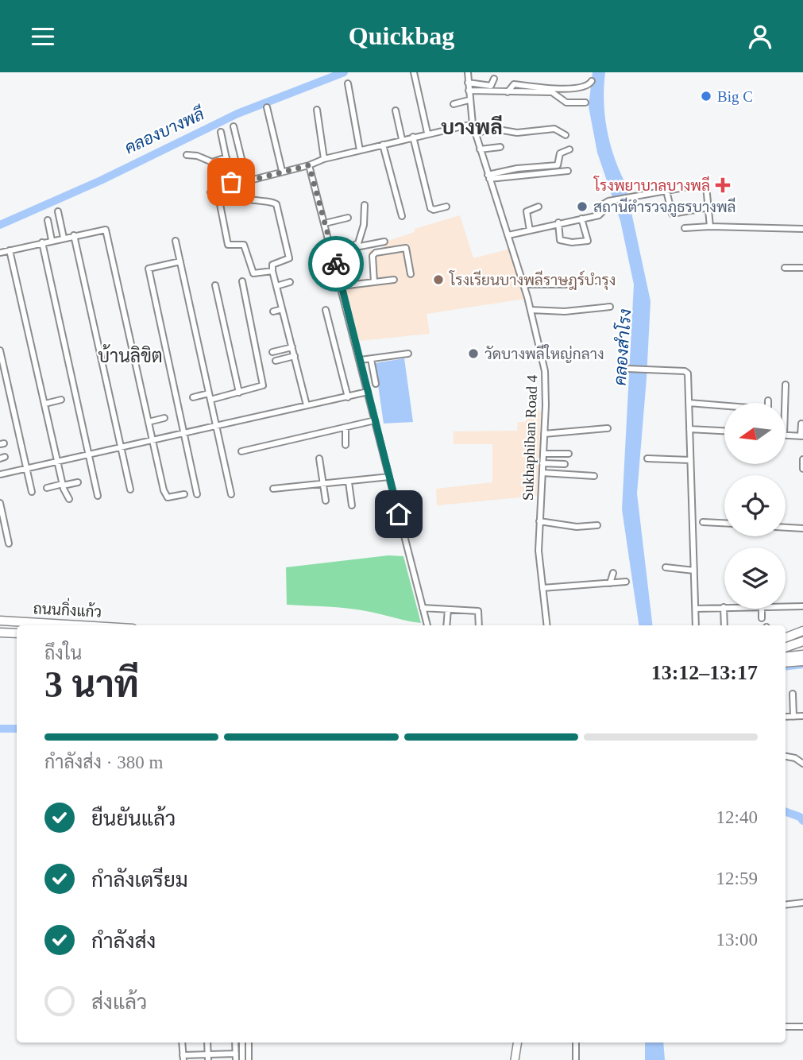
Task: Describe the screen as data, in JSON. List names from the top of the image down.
{
  "streets": {
    "main road": ["ถนนกิ่งแก้ว"],
    "street": ["Sukhaphiban Road 4"]
  },
  "districts": ["บางพลี", "บ้านลิขิต"],
  "water": ["คลองบางพลี", "คลองสำโรง"],
  "places": {
    "other": [
      "Big C",
      "สถานีตำรวจภูธรบางพลี",
      "โรงเรียนบางพลีราษฎร์บำรุง",
      "วัดบางพลีใหญ่กลาง"
    ],
    "health": ["โรงพยาบาลบางพลี"]
  },
  "north": "left",
  "page": {
    "header": "Quickbag",
    "heading": ["3 นาที", "ถึงใน", "13:12–13:17"],
    "bar": "กำลังส่ง · 380 m",
    "list": [
      ["ยืนยันแล้ว", "12:40"],
      ["กำลังเตรียม", "12:59"],
      ["กำลังส่ง", "13:00"],
      "ส่งแล้ว"
    ]
  }
}
